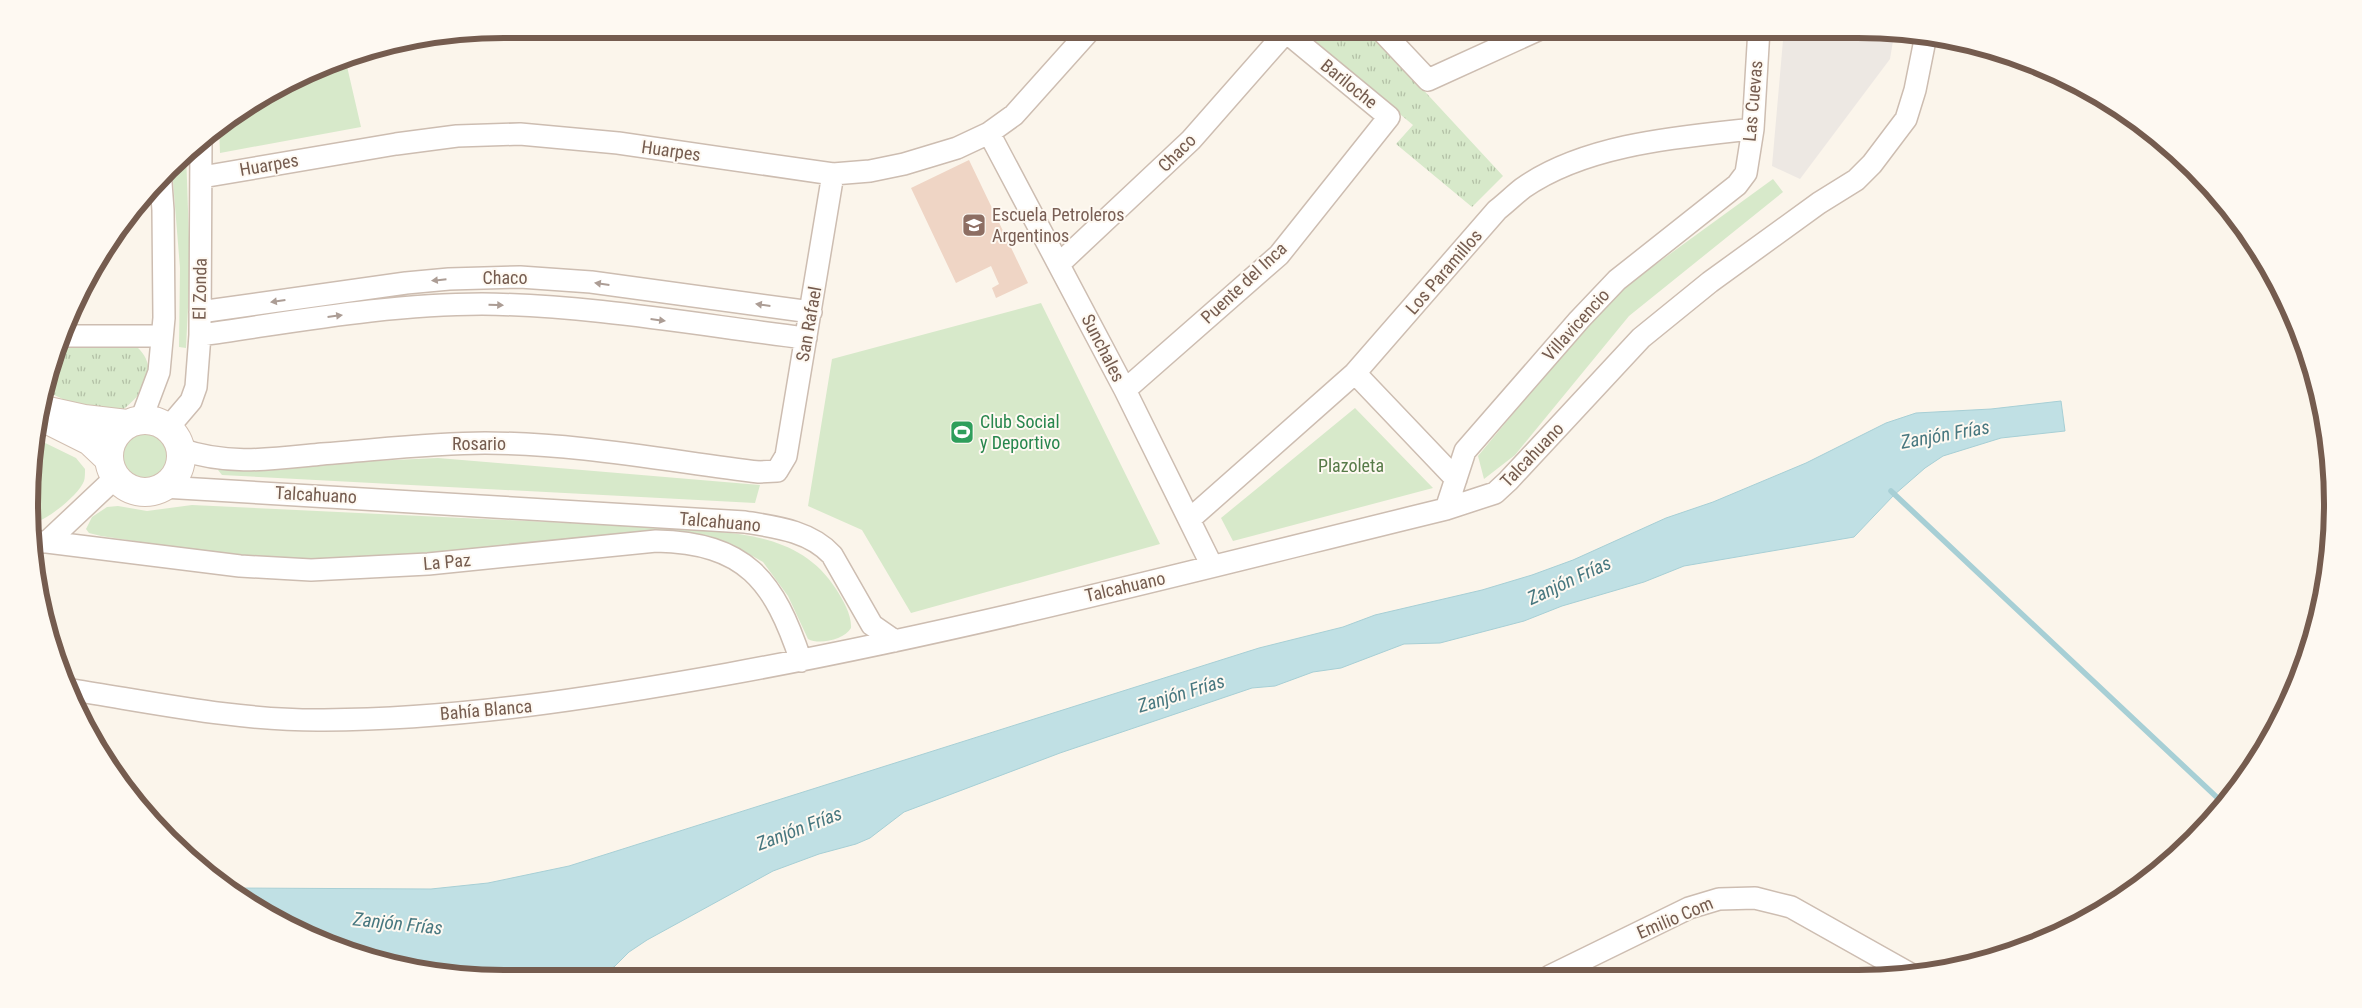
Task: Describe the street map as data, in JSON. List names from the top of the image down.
{
  "streets": {
    "street": [
      "Bariloche",
      "Las Cuevas",
      "Huarpes",
      "Chaco",
      "Los Paramillos",
      "Puente del Inca",
      "El Zonda",
      "San Rafael",
      "Villavicencio",
      "Sunchales",
      "Rosario",
      "Talcahuano",
      "La Paz",
      "Bahía Blanca",
      "Emilio Com"
    ]
  },
  "crossings": [
    ["Bariloche", "Puente del Inca"],
    ["Las Cuevas", "Los Paramillos"],
    ["Las Cuevas", "Villavicencio"],
    ["Huarpes", "El Zonda"],
    ["Huarpes", "San Rafael"],
    ["Huarpes", "Sunchales"],
    ["Chaco", "El Zonda"],
    ["Chaco", "San Rafael"],
    ["Chaco", "Sunchales"],
    ["Los Paramillos", "Sunchales"],
    ["Puente del Inca", "Sunchales"],
    ["El Zonda", "Rosario"],
    ["El Zonda", "Talcahuano"],
    ["San Rafael", "Rosario"],
    ["Villavicencio", "Talcahuano"],
    ["Sunchales", "Talcahuano"],
    ["Rosario", "Talcahuano"],
    ["Talcahuano", "Bahía Blanca"],
    ["La Paz", "Bahía Blanca"]
  ],
  "water": ["Zanjón Frías"],
  "parks": ["Plazoleta"],
  "places": {
    "school or university": ["Escuela Petroleros Argentinos"],
    "sports": ["Club Social y Deportivo"]
  }
}
